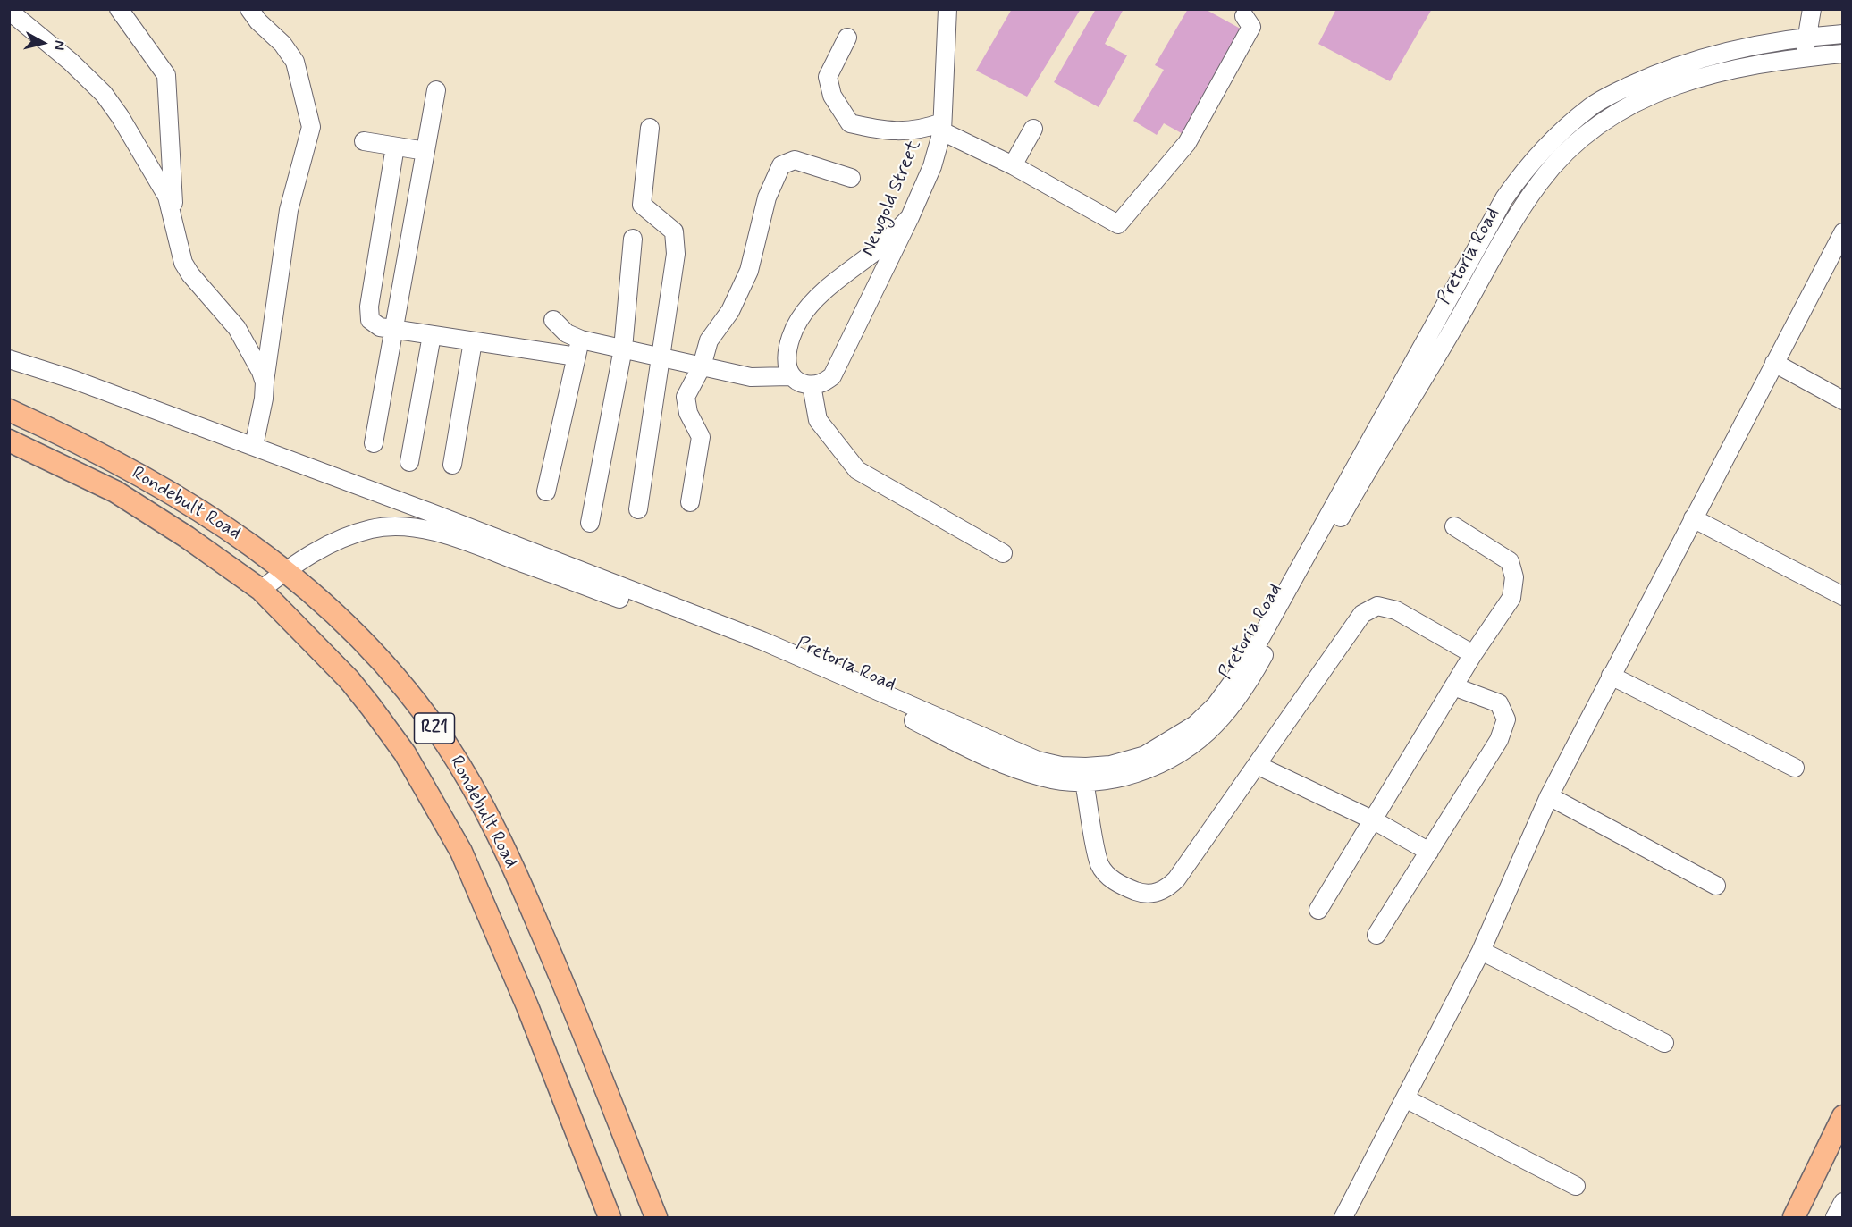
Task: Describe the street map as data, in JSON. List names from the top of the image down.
{
  "streets": {
    "main road": ["Rondebult Road", "R21"],
    "street": ["Newgold Street", "Pretoria Road"]
  },
  "north": "right"
}
